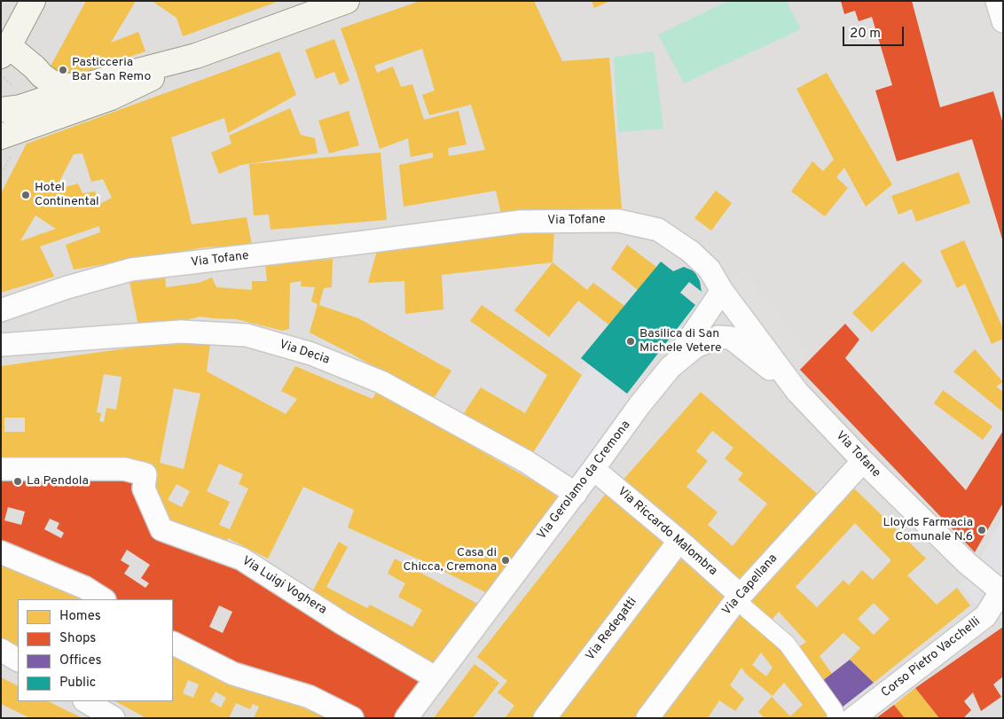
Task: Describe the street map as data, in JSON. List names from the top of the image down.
{
  "streets": {
    "street": [
      "Via Tofane",
      "Via Decia",
      "Via Gerolamo da Cremona",
      "Via Riccardo Malombra",
      "Via Capellana",
      "Via Luigi Voghera",
      "Via Redegatti",
      "Corso Pietro Vacchelli"
    ]
  },
  "crossings": [
    ["Via Tofane", "Via Gerolamo da Cremona"],
    ["Via Tofane", "Via Capellana"],
    ["Via Tofane", "Corso Pietro Vacchelli"],
    ["Via Decia", "Via Gerolamo da Cremona"],
    ["Via Gerolamo da Cremona", "Via Riccardo Malombra"],
    ["Via Gerolamo da Cremona", "Via Luigi Voghera"],
    ["Via Riccardo Malombra", "Via Capellana"],
    ["Via Riccardo Malombra", "Via Redegatti"]
  ],
  "places": [
    "Pasticceria Bar San Remo",
    "Hotel Continental",
    "Basilica di San Michele Vetere",
    "La Pendola",
    "Lloyds Farmacia Comunale N.6",
    "Casa di Chicca, Cremona"
  ],
  "legend": [
    "Homes",
    "Shops",
    "Offices",
    "Public"
  ],
  "scale_bar": "20 m"
}
